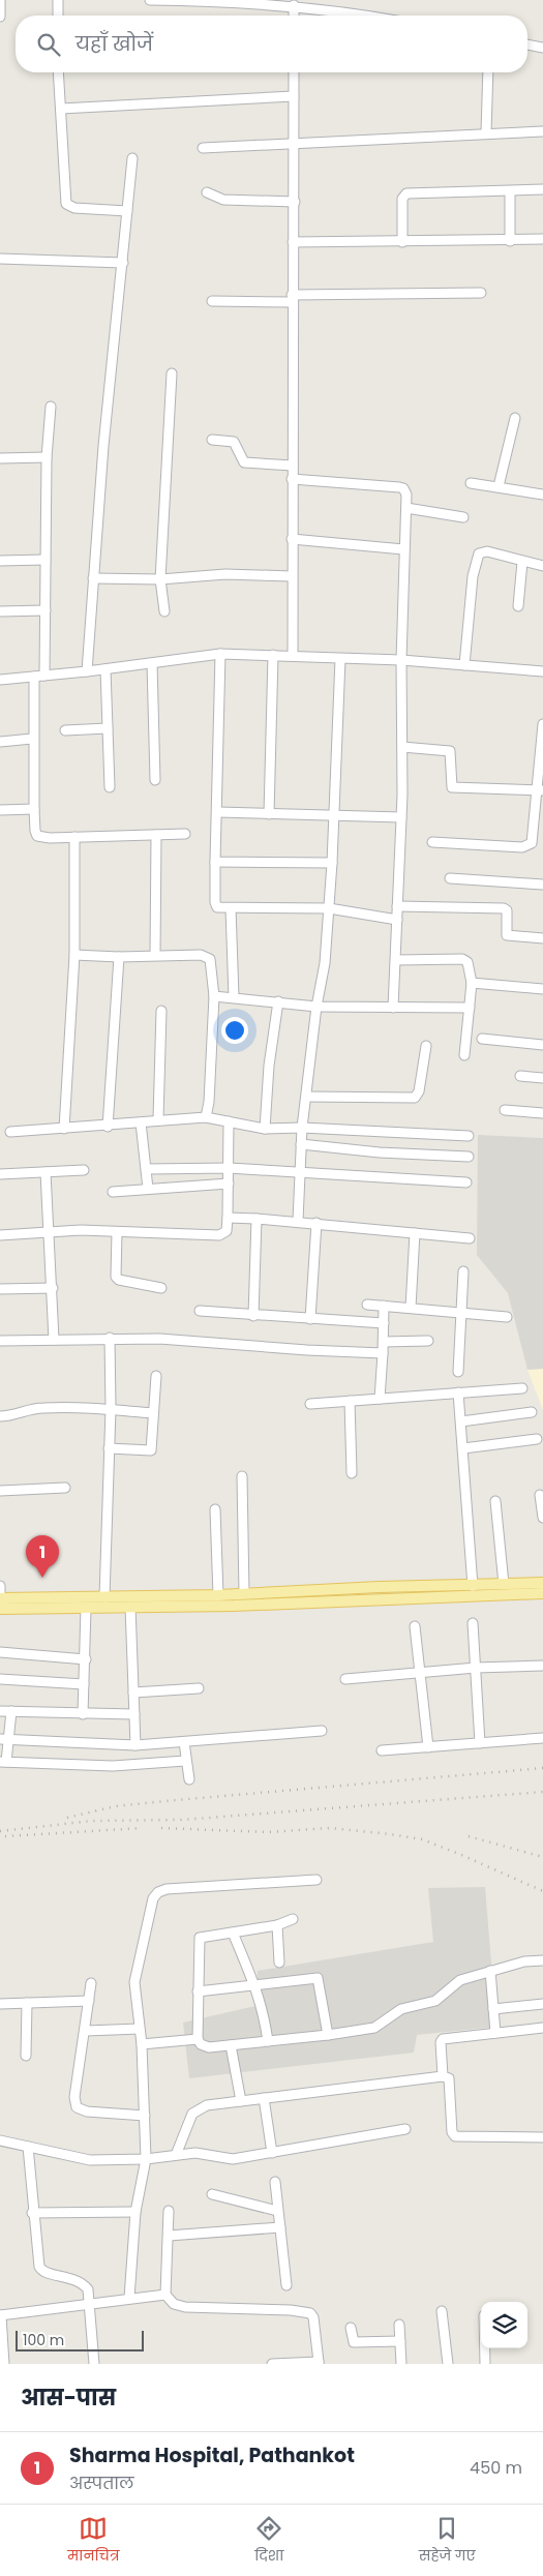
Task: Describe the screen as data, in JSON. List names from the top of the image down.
{
  "scale_bar": "100 m",
  "page": {
    "search": "यहाँ खोजें",
    "pins": "1",
    "scale": "100 m",
    "heading": "आस-पास",
    "list": [
      {
        "mark": "1",
        "name": "Sharma Hospital, Pathankot",
        "note": "अस्पताल",
        "value": "450 m"
      }
    ],
    "nav": ["मानचित्र", "दिशा", "सहेजे गए"]
  }
}
